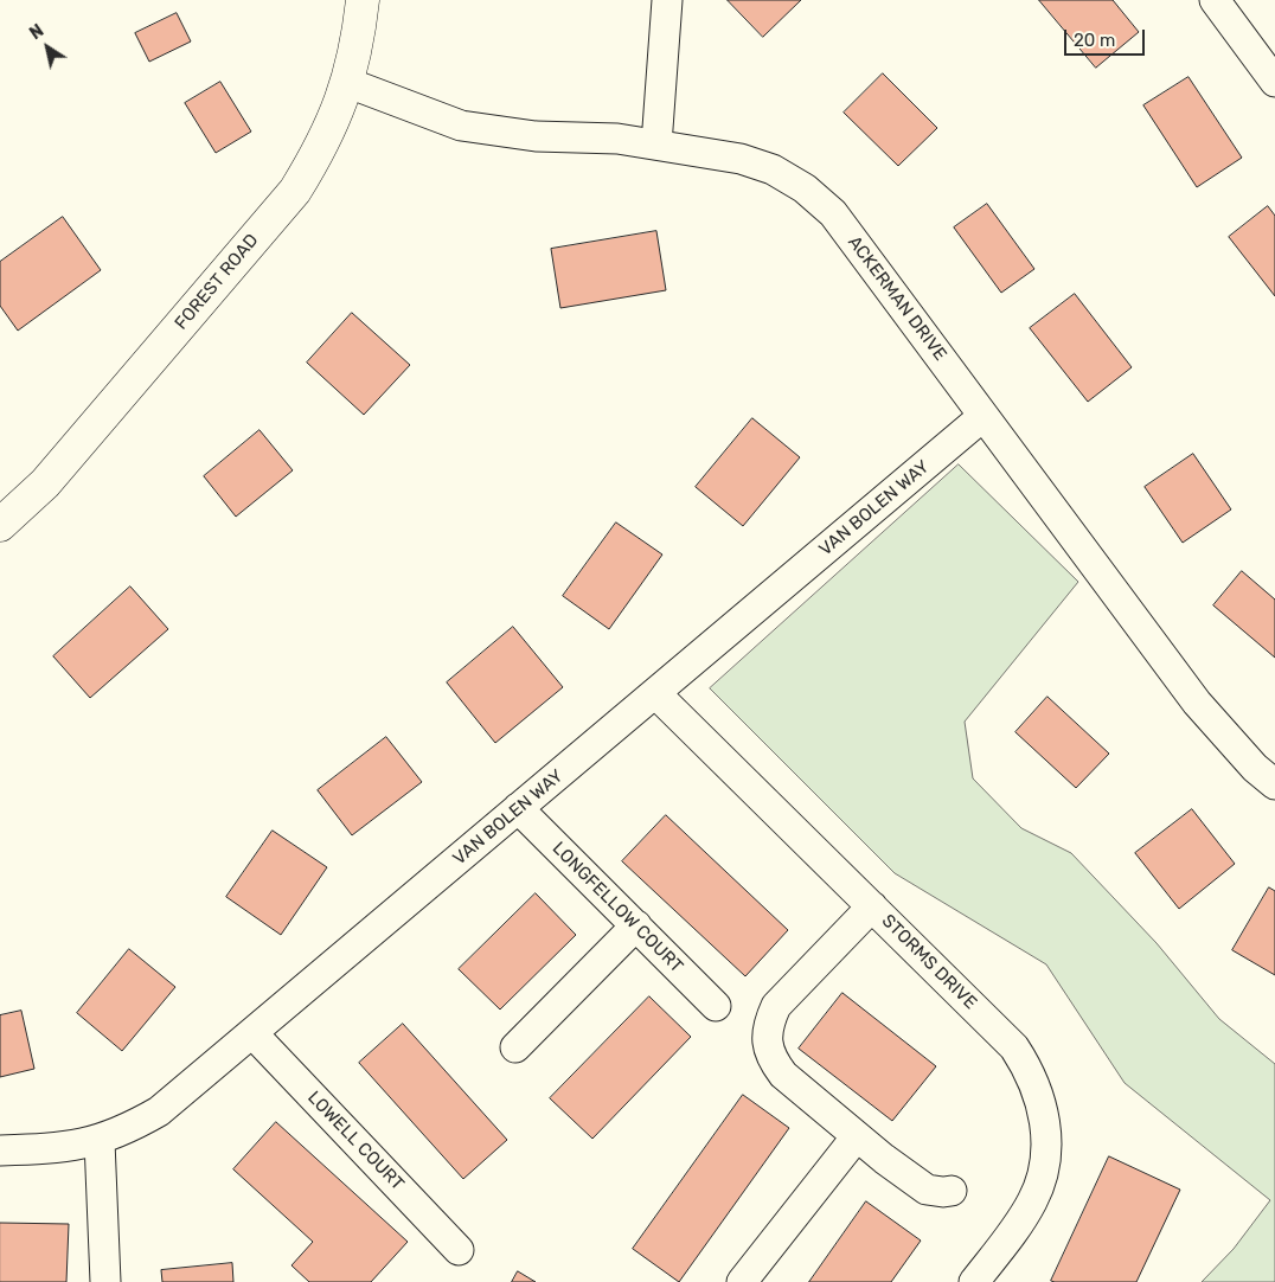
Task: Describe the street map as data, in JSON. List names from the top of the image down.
{
  "streets": {
    "main road": ["FOREST ROAD"],
    "street": [
      "ACKERMAN DRIVE",
      "VAN BOLEN WAY",
      "LONGFELLOW COURT",
      "STORMS DRIVE",
      "LOWELL COURT"
    ]
  },
  "crossings": [
    ["FOREST ROAD", "ACKERMAN DRIVE"],
    ["ACKERMAN DRIVE", "VAN BOLEN WAY"],
    ["VAN BOLEN WAY", "LONGFELLOW COURT"],
    ["VAN BOLEN WAY", "STORMS DRIVE"],
    ["VAN BOLEN WAY", "LOWELL COURT"]
  ],
  "scale_bar": "20 m",
  "north": "top left"
}
